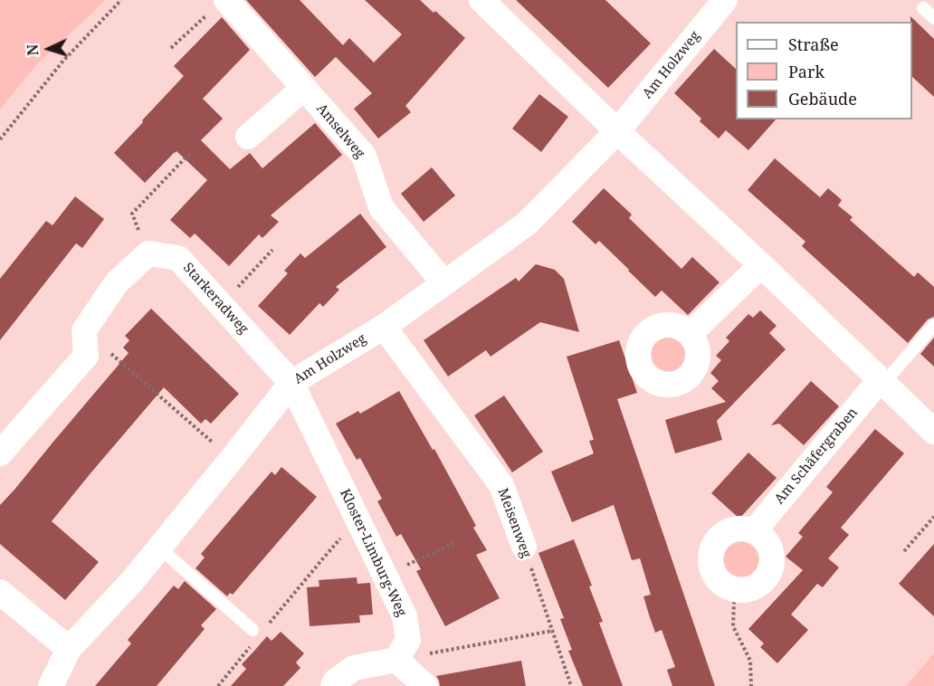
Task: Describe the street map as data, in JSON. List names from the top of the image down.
{
  "streets": {
    "street": [
      "Am Holzweg",
      "Amselweg",
      "Starkeradweg",
      "Am Schäfergraben",
      "Meisenweg",
      "Kloster-Limburg-Weg"
    ]
  },
  "crossings": [
    ["Am Holzweg", "Amselweg"],
    ["Am Holzweg", "Starkeradweg"],
    ["Am Holzweg", "Meisenweg"],
    ["Am Holzweg", "Kloster-Limburg-Weg"],
    ["Starkeradweg", "Kloster-Limburg-Weg"]
  ],
  "legend": ["Straße", "Park", "Gebäude"],
  "north": "left"
}
